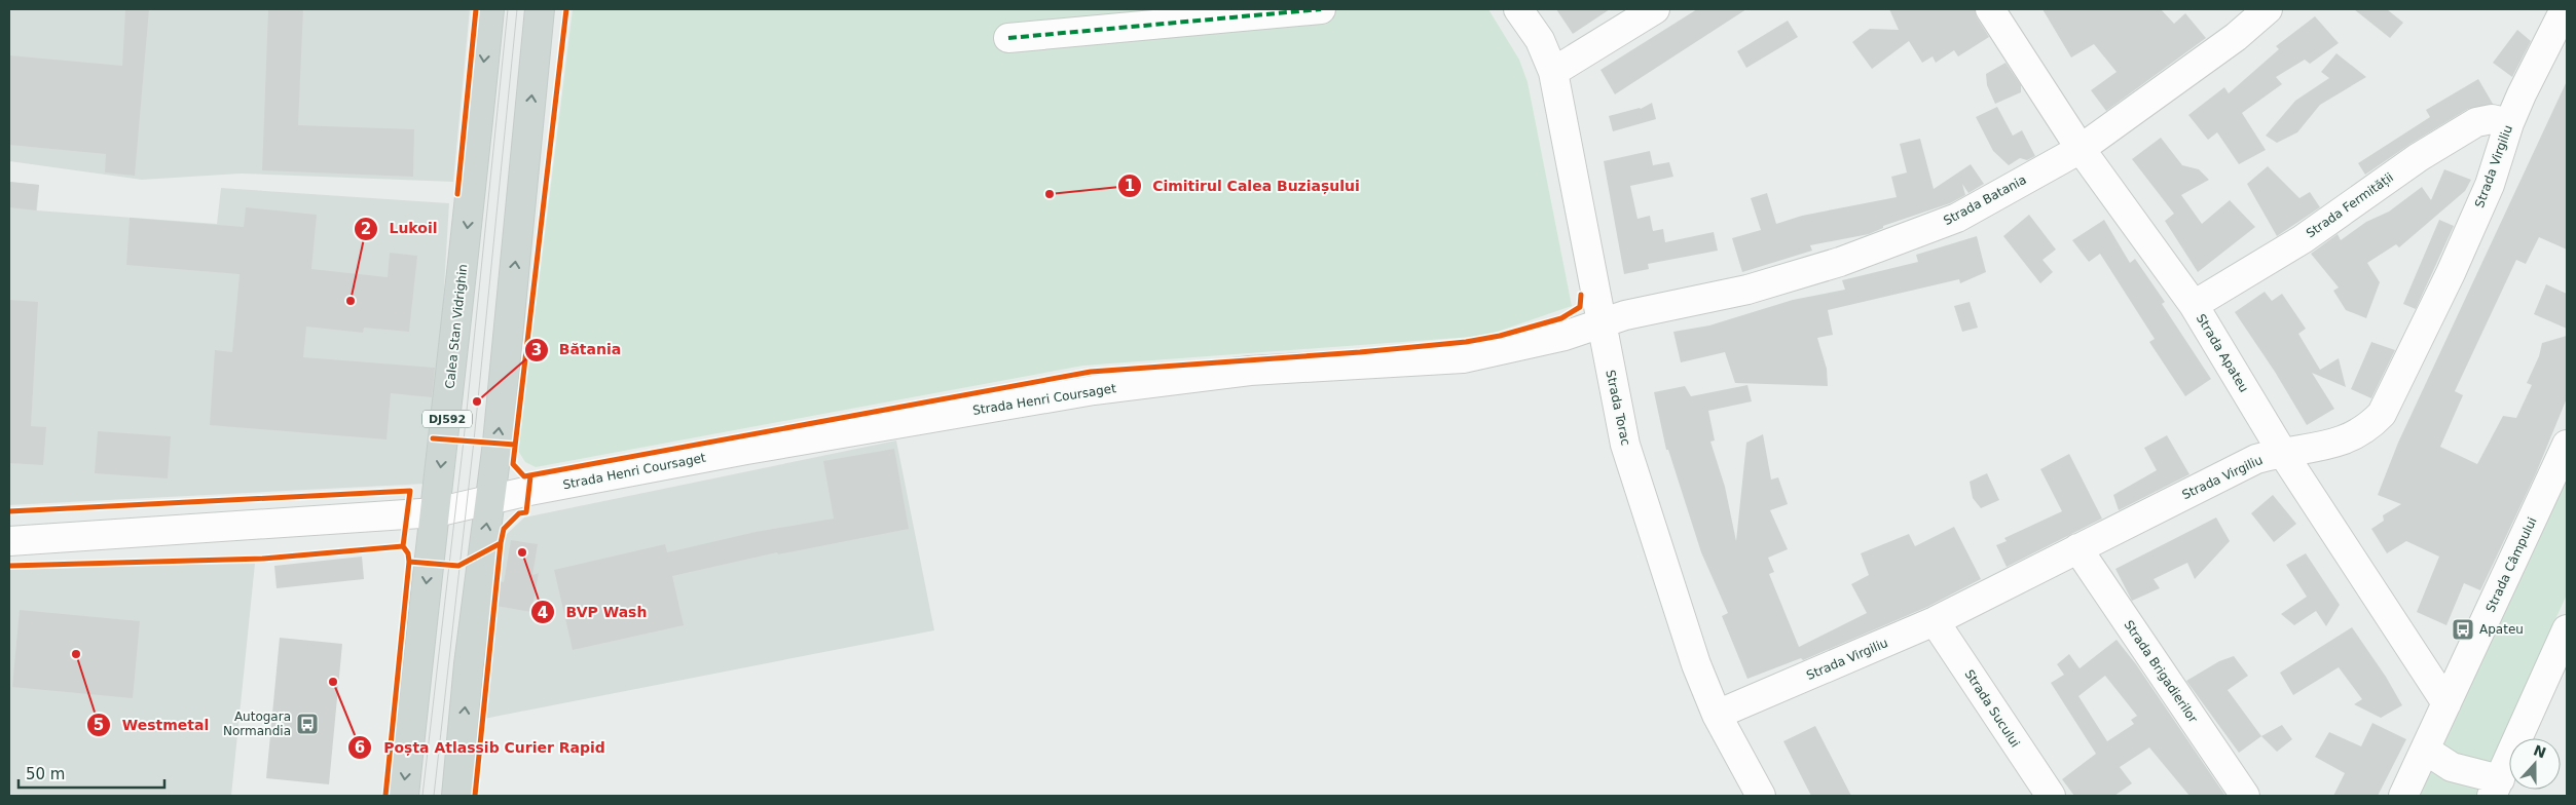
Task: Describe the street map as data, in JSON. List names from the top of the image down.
{
  "streets": {
    "main road": ["Calea Stan Vidrighin", "DJ592"],
    "street": [
      "Strada Virgiliu",
      "Strada Batania",
      "Strada Fermității",
      "Strada Apateu",
      "Strada Henri Coursaget",
      "Strada Torac",
      "Strada Câmpului",
      "Strada Brigadierilor",
      "Strada Sucului"
    ]
  },
  "crossings": [
    ["Strada Virgiliu", "Strada Fermității"],
    ["Strada Virgiliu", "Strada Apateu"],
    ["Strada Virgiliu", "Strada Torac"],
    ["Strada Virgiliu", "Strada Brigadierilor"],
    ["Strada Virgiliu", "Strada Sucului"],
    ["Strada Batania", "Strada Apateu"],
    ["Strada Batania", "Strada Henri Coursaget"],
    ["Strada Batania", "Strada Torac"],
    ["Strada Fermității", "Strada Apateu"],
    ["Calea Stan Vidrighin", "Strada Henri Coursaget"],
    ["Strada Apateu", "Strada Câmpului"],
    ["Strada Henri Coursaget", "Strada Torac"]
  ],
  "places": {
    "other": [
      "Cimitirul Calea Buziașului",
      "Lukoil",
      "Bătania",
      "BVP Wash",
      "Westmetal",
      "Poșta Atlassib Curier Rapid"
    ],
    "bus stop": ["Apateu", "Autogara Normandia"]
  },
  "scale_bar": "50 m",
  "north": "top"
}
